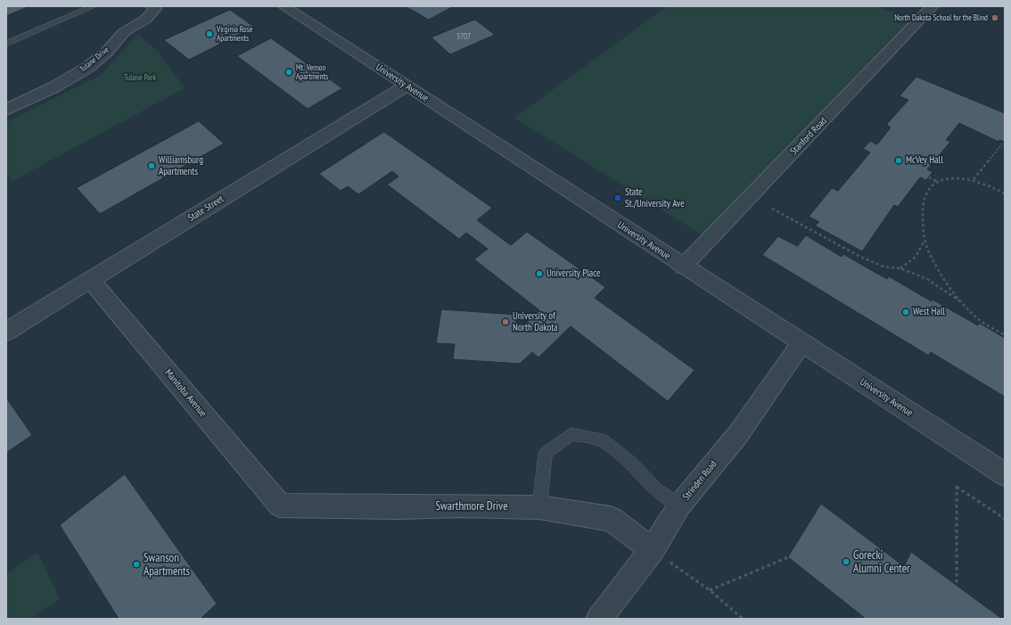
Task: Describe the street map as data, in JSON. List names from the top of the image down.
{
  "streets": {
    "street": [
      "Tulane Drive",
      "University Avenue",
      "Stanford Road",
      "State Street",
      "Manitoba Avenue",
      "Strinden Road",
      "Swarthmore Drive"
    ]
  },
  "crossings": [
    ["University Avenue", "Stanford Road"],
    ["University Avenue", "State Street"],
    ["University Avenue", "Strinden Road"],
    ["State Street", "Manitoba Avenue"],
    ["Manitoba Avenue", "Swarthmore Drive"],
    ["Strinden Road", "Swarthmore Drive"]
  ],
  "parks": ["Tulane Park"],
  "places": [
    "North Dakota School for the Blind",
    "Virginia Rose Apartments",
    "Mt. Vernon Apartments",
    "McVey Hall",
    "Williamsburg Apartments",
    "State St./University Ave",
    "University Place",
    "West Hall",
    "University of North Dakota",
    "Gorecki Alumni Center",
    "Swanson Apartments"
  ],
  "house_numbers": ["3707"]
}
